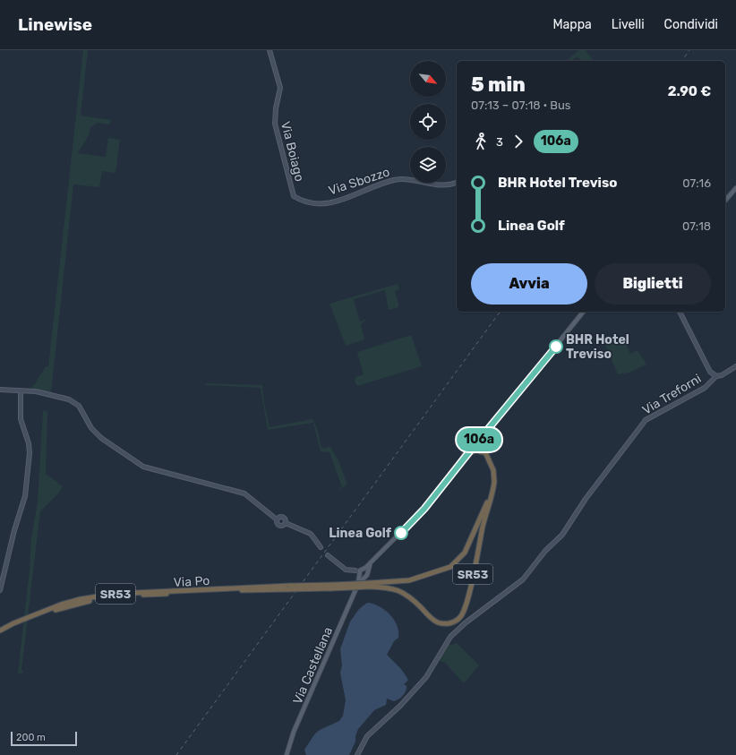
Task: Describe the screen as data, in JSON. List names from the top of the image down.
{
  "streets": {
    "highway": ["SR53", "Via Po"],
    "main road": ["Via Castellana"],
    "street": ["Via Boiago", "Via Sbozzo", "Via Treforni"]
  },
  "crossings": [
    ["Via Boiago", "Via Sbozzo"],
    ["SR53", "Via Po"],
    ["Via Po", "Via Castellana"]
  ],
  "places": ["BHR Hotel Treviso", "Linea Golf"],
  "lines": ["bus line 106a"],
  "scale_bar": "200 m",
  "north": "bottom right",
  "page": {
    "header": "Linewise",
    "nav": ["Mappa", "Livelli", "Condividi"],
    "on_map": "106a",
    "heading": ["5 min", "07:13 – 07:18 · Bus", "2.90 €"],
    "legs": ["3", "106a"],
    "list": [
      {
        "name": "BHR Hotel Treviso",
        "value": "07:16"
      },
      {
        "name": "Linea Golf",
        "value": "07:18"
      }
    ],
    "buttons": ["Avvia", "Biglietti"],
    "scale": "200 m"
  }
}
